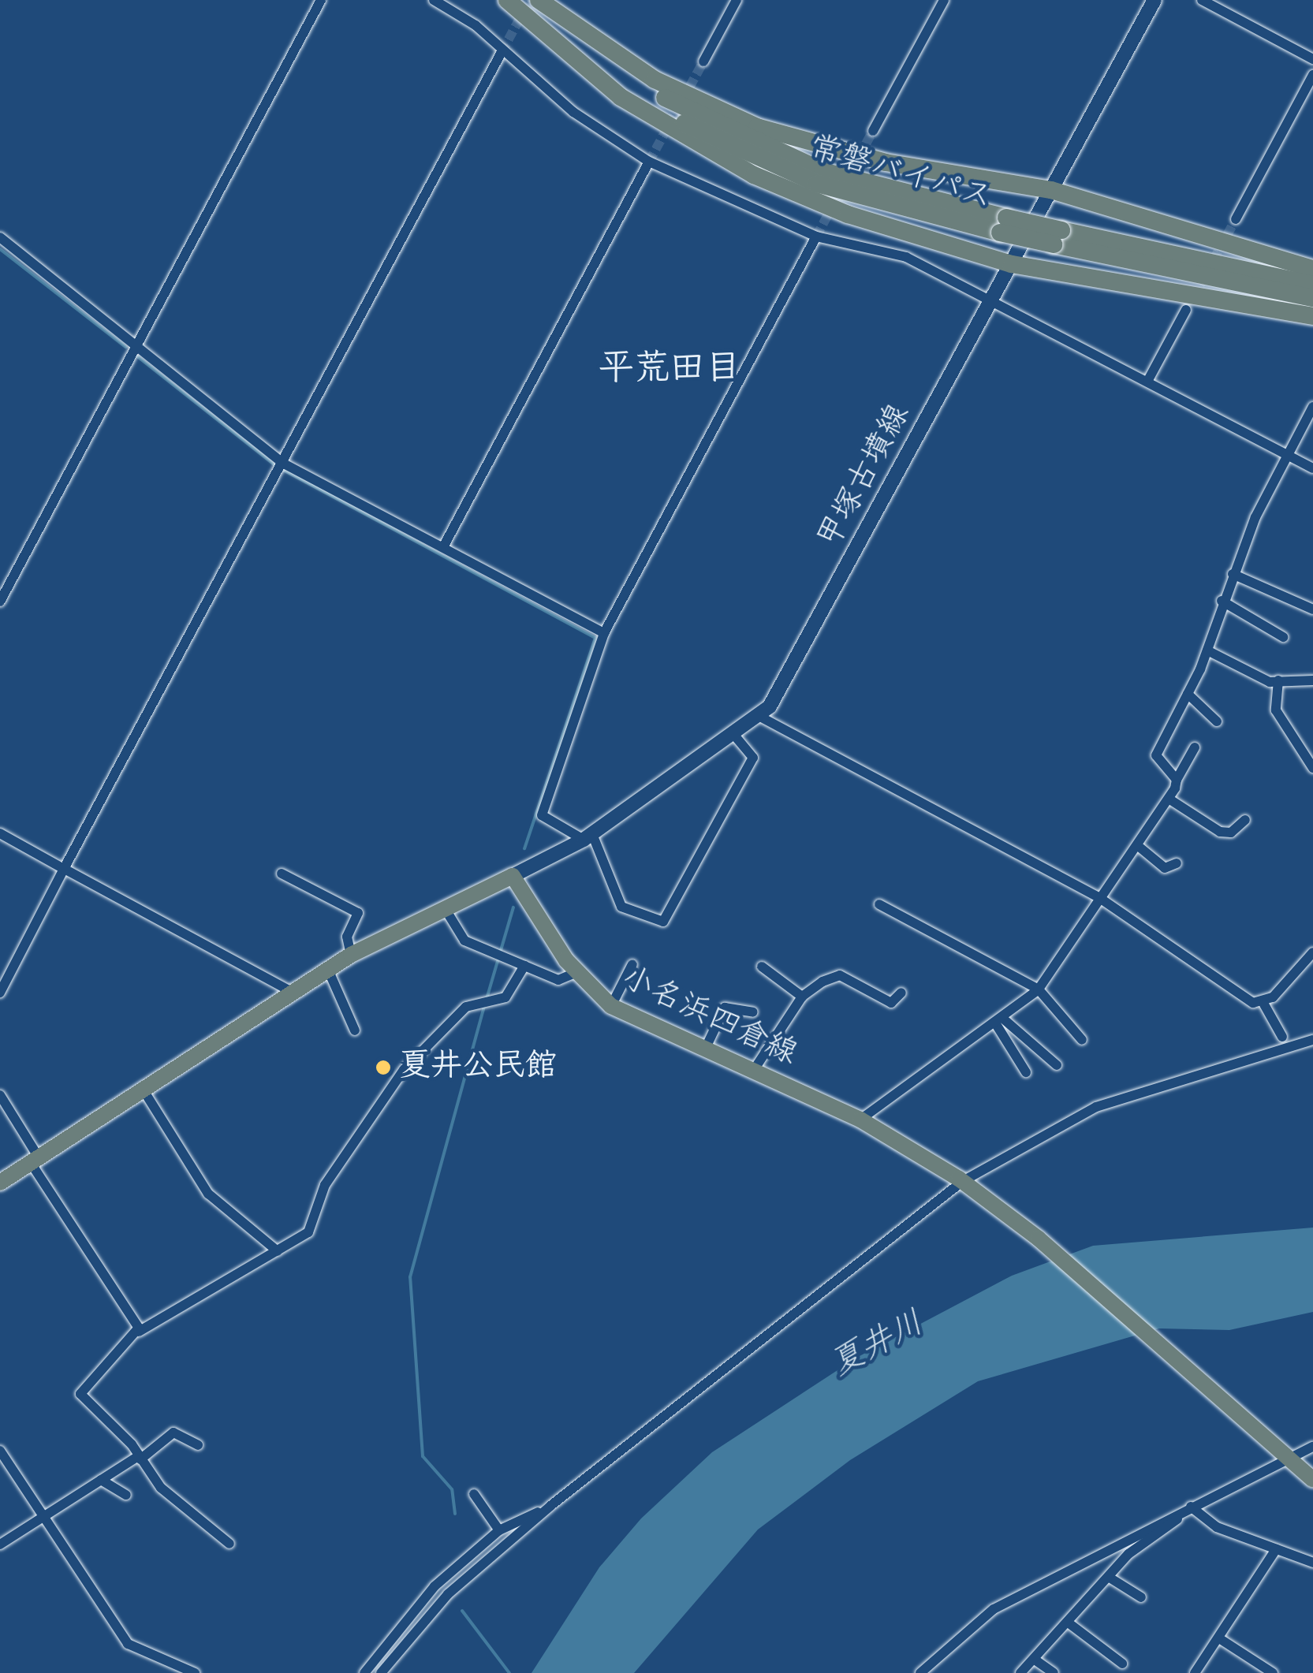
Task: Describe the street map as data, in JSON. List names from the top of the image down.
{
  "streets": {
    "highway": ["常磐バイパス"],
    "main road": ["甲塚古墳線", "小名浜四倉線"]
  },
  "crossings": [
    ["甲塚古墳線", "小名浜四倉線"]
  ],
  "districts": ["平荒田目"],
  "water": ["夏井川"],
  "places": ["夏井公民館"]
}
